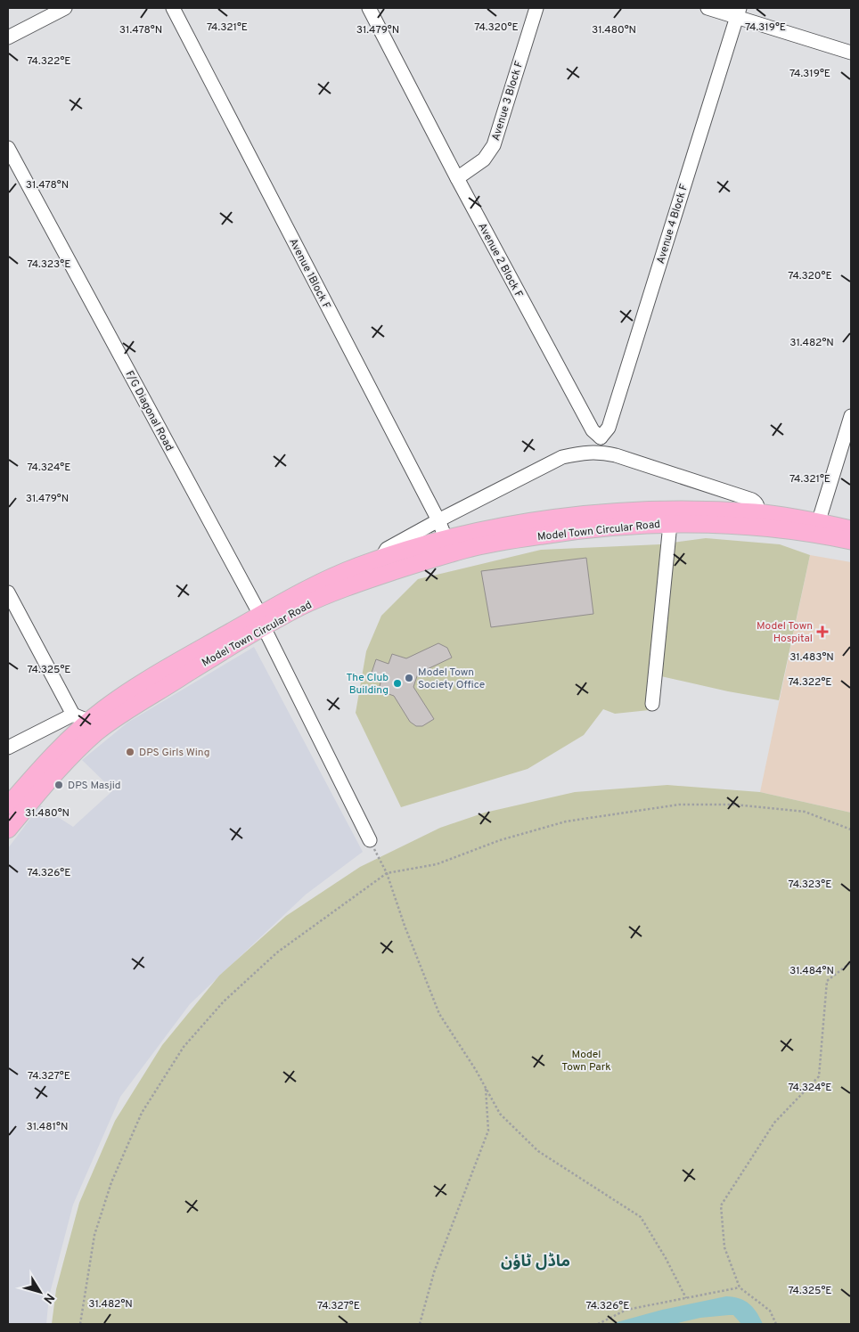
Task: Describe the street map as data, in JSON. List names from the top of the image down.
{
  "streets": {
    "main road": ["Model Town Circular Road"],
    "street": [
      "Avenue 3 Block F",
      "Avenue 4 Block F",
      "Avenue 2 Block F",
      "Avenue 1Block F",
      "F/G Diagonal Road"
    ]
  },
  "crossings": [
    ["Avenue 3 Block F", "Avenue 2 Block F"],
    ["Avenue 4 Block F", "Avenue 2 Block F"],
    ["Avenue 1Block F", "Model Town Circular Road"],
    ["F/G Diagonal Road", "Model Town Circular Road"]
  ],
  "districts": ["ماڈل ٹاؤن"],
  "parks": ["Model Town Park"],
  "places": {
    "health": ["Model Town Hospital"],
    "other": [
      "Model Town Society Office",
      "The Club Building",
      "DPS Girls Wing",
      "DPS Masjid"
    ]
  },
  "north": "bottom right",
  "coordinates": [
    "74.321°E",
    "74.320°E",
    "74.319°E",
    "31.478°N",
    "31.479°N",
    "31.480°N",
    "74.322°E",
    "74.323°E",
    "31.482°N",
    "74.324°E",
    "31.483°N",
    "74.325°E",
    "74.326°E",
    "31.484°N",
    "74.327°E",
    "31.481°N"
  ]
}
